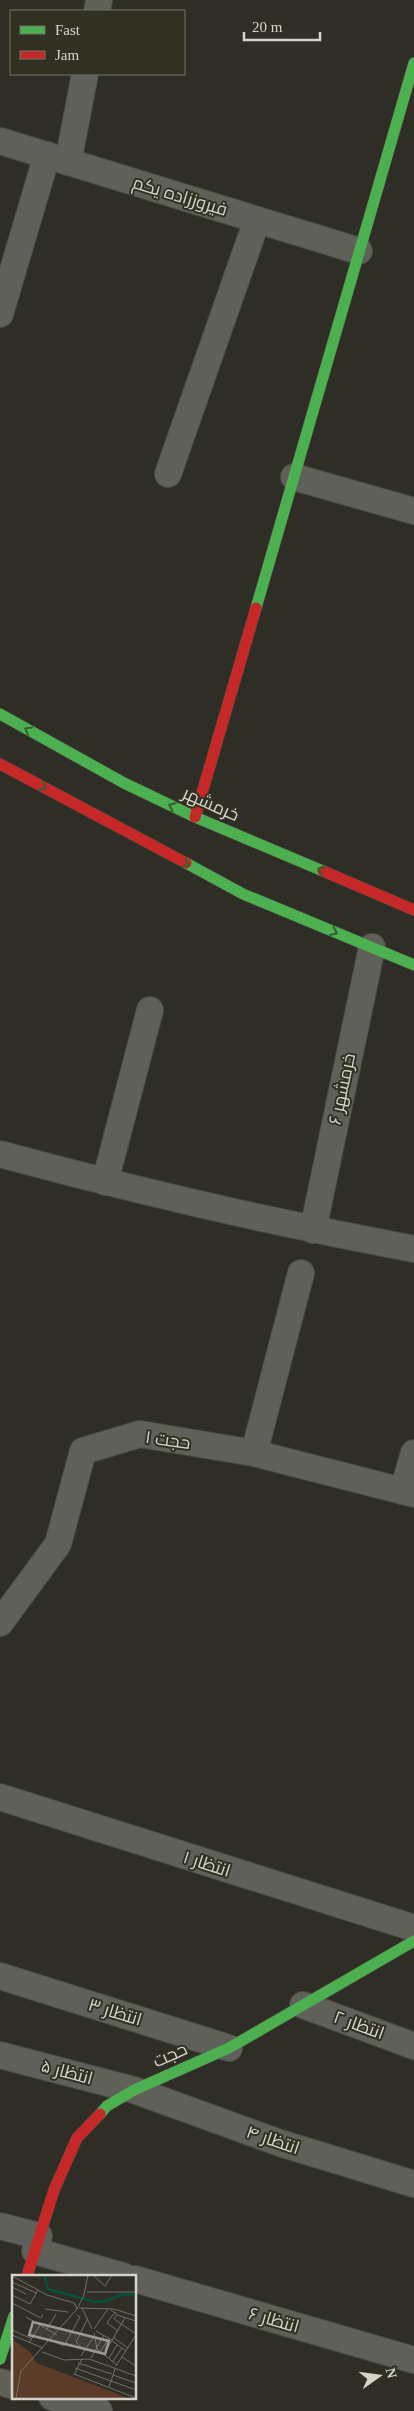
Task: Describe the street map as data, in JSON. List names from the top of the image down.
{
  "streets": {
    "street": [
      "فیروززاده یکم",
      "خرمشهر",
      "خرمشهر ۶",
      "حجت ۱",
      "انتظار ۱",
      "انتظار ۳",
      "انتظار ۲",
      "حجت",
      "انتظار ۵",
      "انتظار ۴",
      "انتظار ۶"
    ]
  },
  "crossings": [
    ["انتظار ۳", "حجت"],
    ["انتظار ۲", "حجت"],
    ["حجت", "انتظار ۵"],
    ["حجت", "انتظار ۴"],
    ["انتظار ۵", "انتظار ۴"]
  ],
  "legend": ["Fast", "Jam"],
  "scale_bar": "20 m",
  "north": "right"
}
